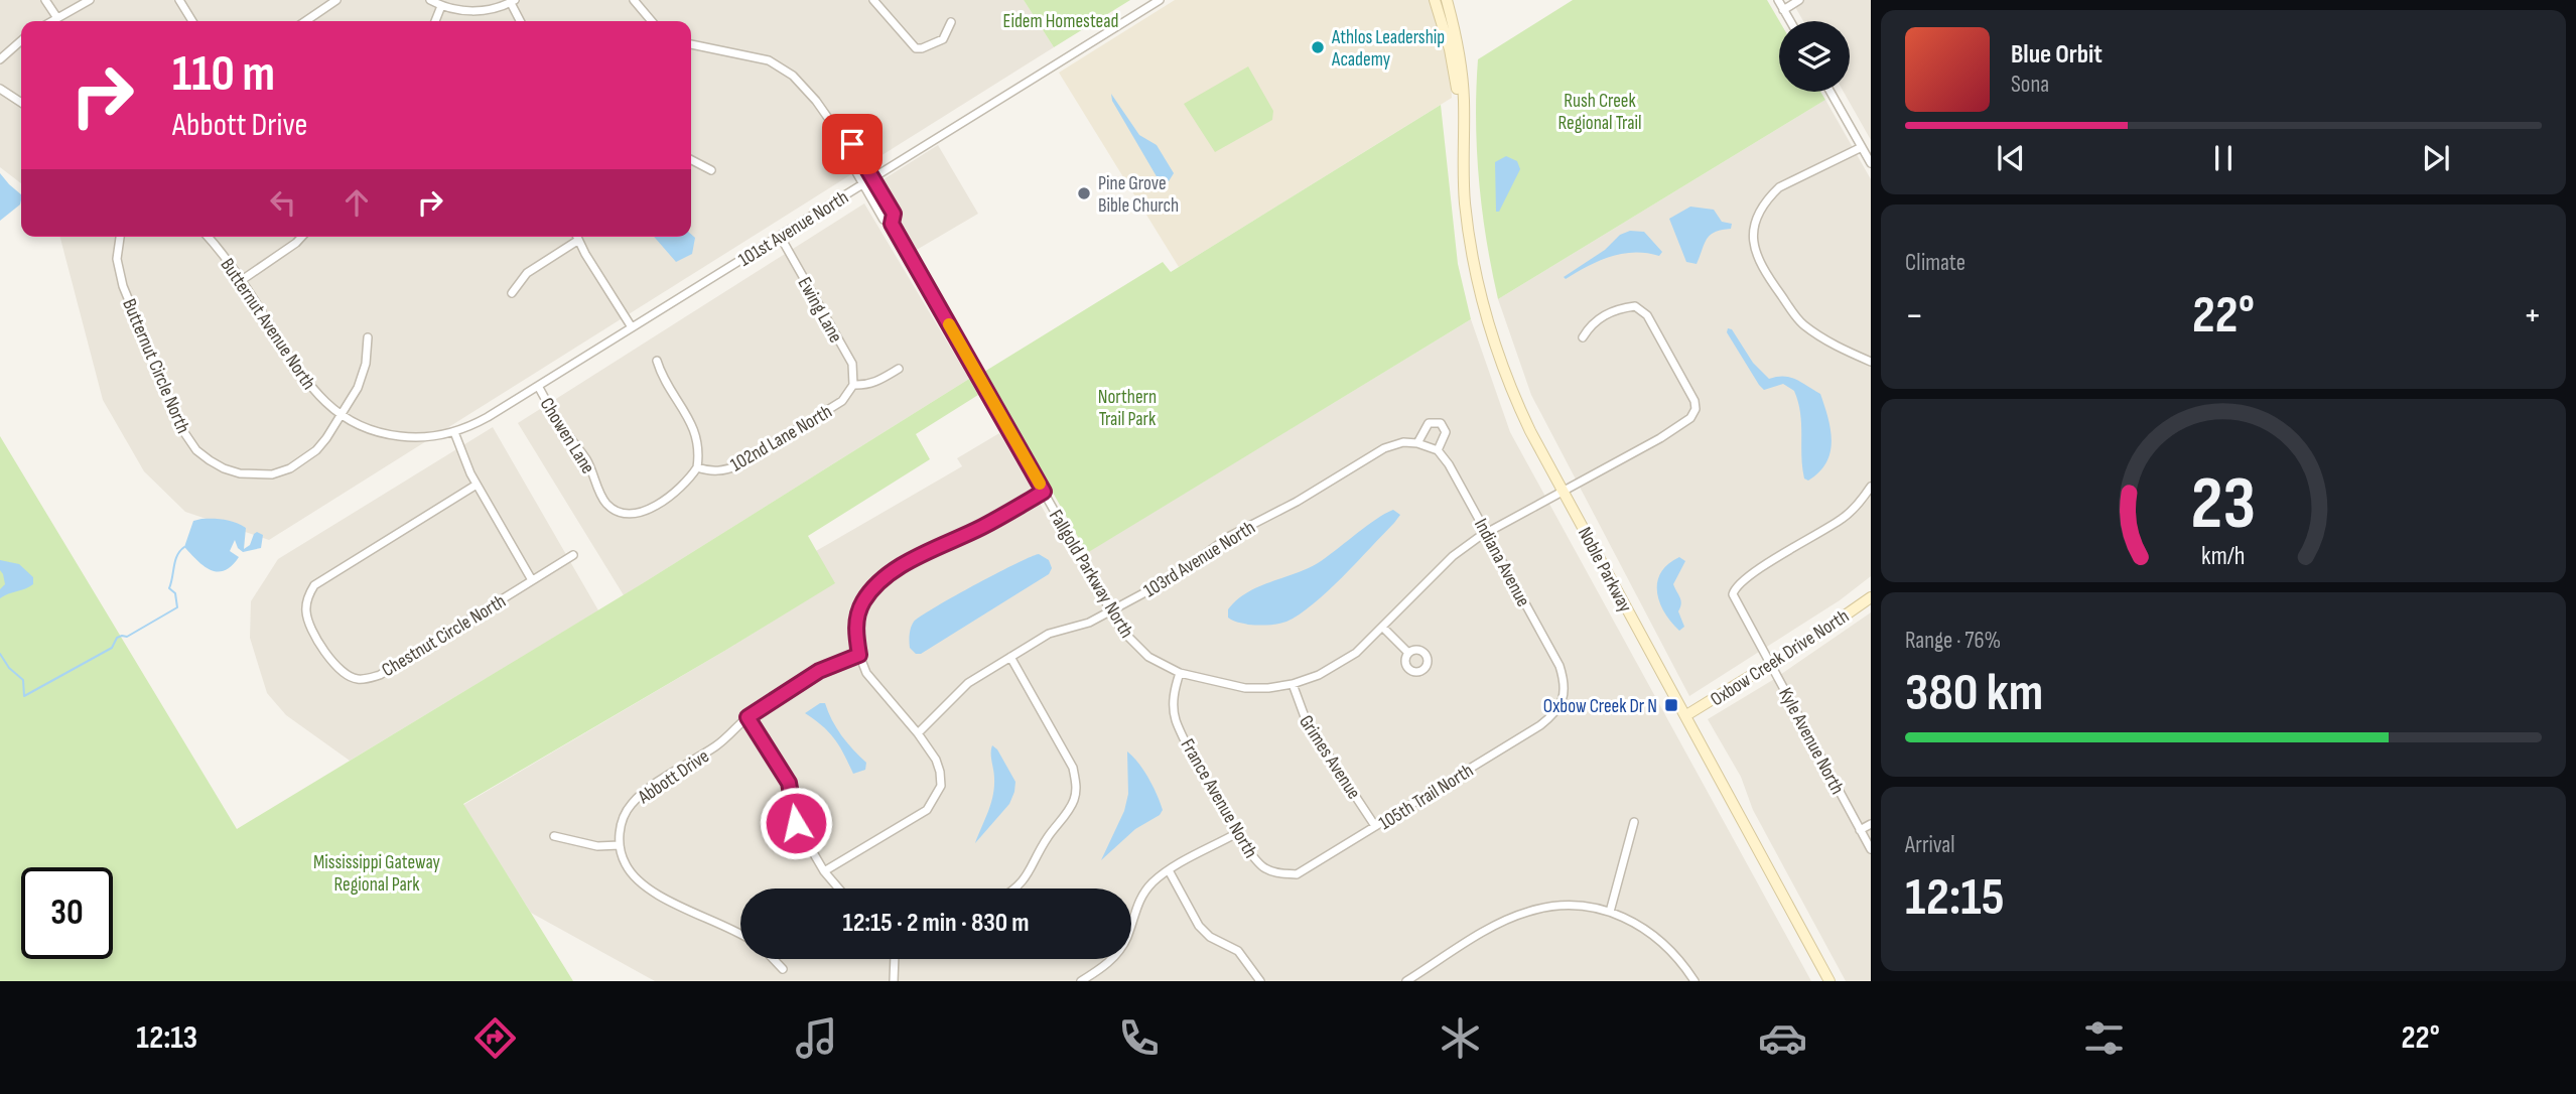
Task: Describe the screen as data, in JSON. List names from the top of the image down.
{
  "streets": {
    "main road": ["Noble Parkway", "Oxbow Creek Drive North"],
    "street": [
      "101st Avenue North",
      "Ewing Lane",
      "Butternut Avenue North",
      "Butternut Circle North",
      "Chowen Lane",
      "102nd Lane North",
      "103rd Avenue North",
      "Indiana Avenue",
      "Fallgold Parkway North",
      "Chestnut Circle North",
      "Kyle Avenue North",
      "Grimes Avenue",
      "Abbott Drive",
      "105th Trail North",
      "France Avenue North"
    ]
  },
  "crossings": [
    ["101st Avenue North", "Ewing Lane"],
    ["101st Avenue North", "Butternut Avenue North"],
    ["101st Avenue North", "Chowen Lane"],
    ["101st Avenue North", "Fallgold Parkway North"],
    ["Ewing Lane", "102nd Lane North"],
    ["Butternut Avenue North", "Butternut Circle North"],
    ["Chowen Lane", "102nd Lane North"],
    ["103rd Avenue North", "Fallgold Parkway North"],
    ["Indiana Avenue", "Fallgold Parkway North"],
    ["Indiana Avenue", "105th Trail North"],
    ["Noble Parkway", "Fallgold Parkway North"],
    ["Noble Parkway", "Oxbow Creek Drive North"],
    ["Fallgold Parkway North", "Grimes Avenue"],
    ["Fallgold Parkway North", "France Avenue North"],
    ["Oxbow Creek Drive North", "Kyle Avenue North"],
    ["Grimes Avenue", "105th Trail North"],
    ["105th Trail North", "France Avenue North"]
  ],
  "parks": [
    "Eidem Homestead",
    "Rush Creek Regional Trail",
    "Northern Trail Park",
    "Mississippi Gateway Regional Park"
  ],
  "places": {
    "other": ["Athlos Leadership Academy", "Pine Grove Bible Church"],
    "transit": ["Oxbow Creek Dr N"]
  },
  "page": {
    "turn": ["110 m", "Abbott Drive"],
    "song": ["Blue Orbit", "Sona"],
    "tile": [
      "Climate",
      ["Range · 76%", "380 km"],
      ["Arrival", "12:15"]
    ],
    "heat": ["−", "22°", "+"],
    "limit": "30",
    "trip": "12:15 · 2 min · 830 m",
    "tabs": ["12:13", "22°"],
    "gauge": ["23", "km/h"]
  }
}
